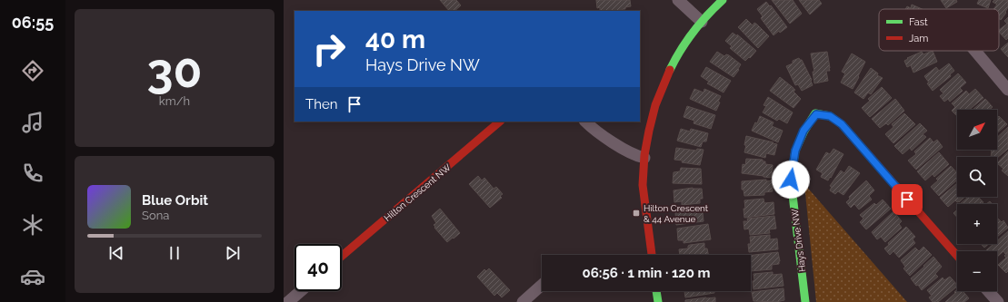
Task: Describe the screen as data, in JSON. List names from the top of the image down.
{
  "streets": {
    "street": ["Hilton Crescent NW", "Hays Drive NW"]
  },
  "places": {
    "transit": ["Hilton Crescent & 44 Avenue"]
  },
  "legend": ["Fast", "Jam"],
  "north": "top right",
  "page": {
    "tabs": "06:55",
    "tile": ["30", "km/h"],
    "turn": ["40 m", "Hays Drive NW"],
    "then": "Then",
    "map_buttons": ["+", "−"],
    "song": ["Blue Orbit", "Sona"],
    "limit": "40",
    "trip": "06:56 · 1 min · 120 m"
  }
}
